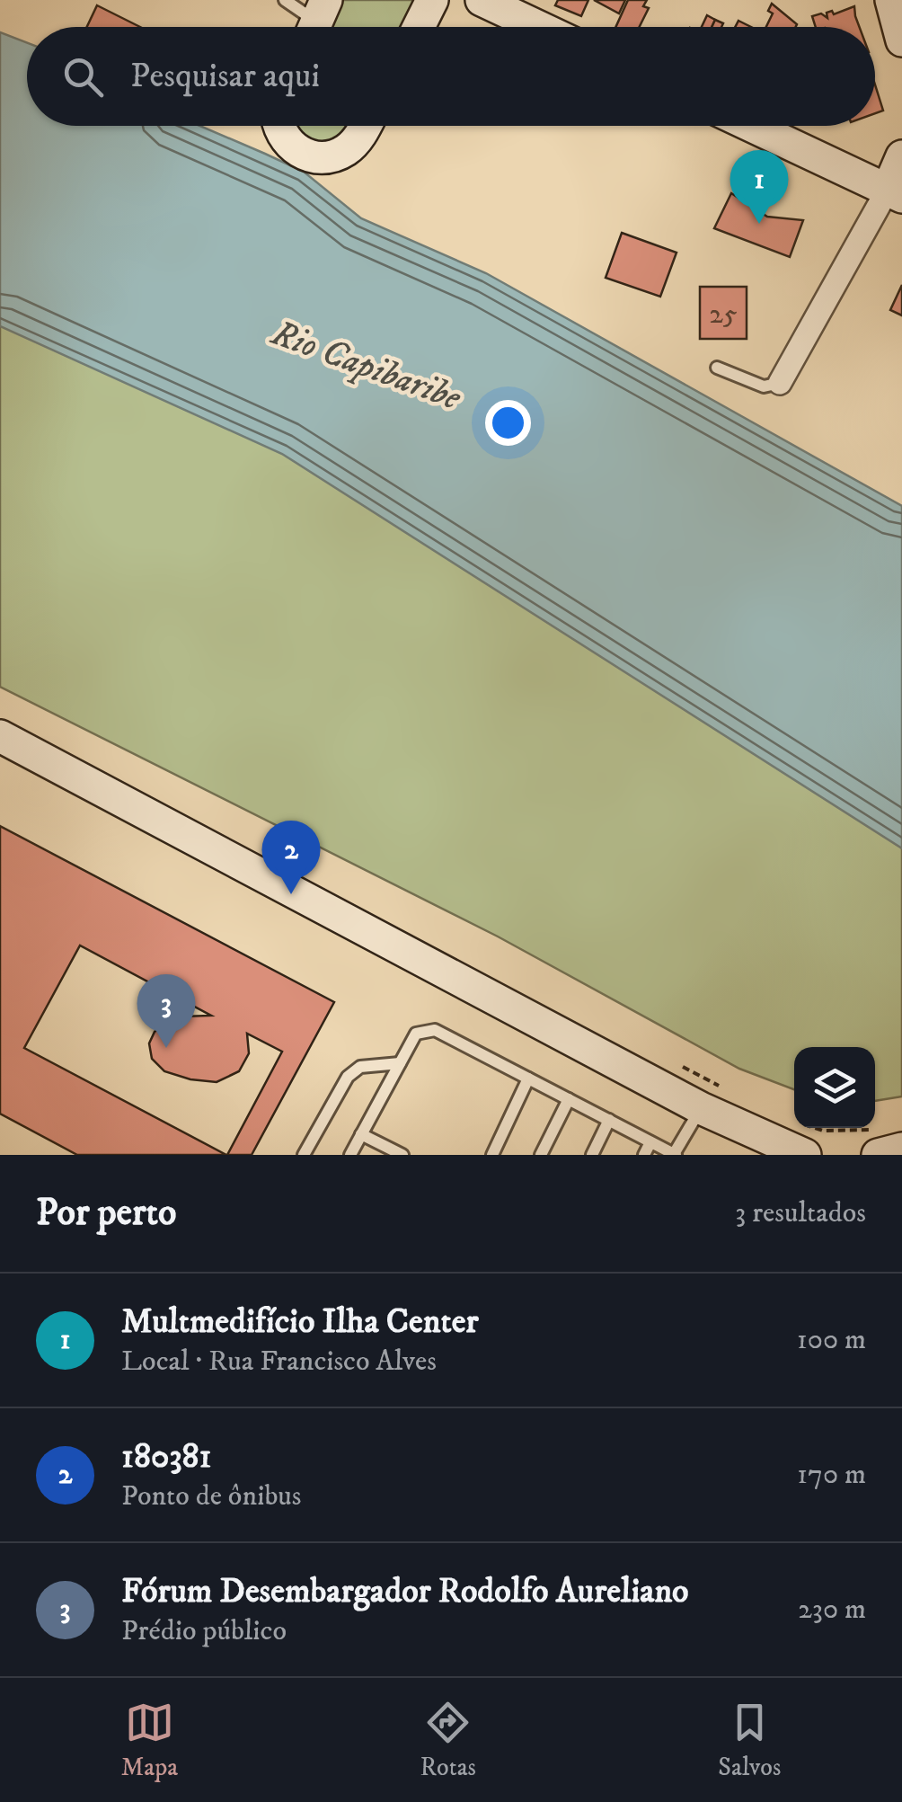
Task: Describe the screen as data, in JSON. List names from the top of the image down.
{
  "water": ["Rio Capibaribe"],
  "house_numbers": ["25"],
  "page": {
    "search": "Pesquisar aqui",
    "pins": ["1", "2", "3"],
    "heading": ["Por perto", "3 resultados"],
    "list": [
      {
        "mark": "1",
        "name": "Multmedifício Ilha Center",
        "note": "Local · Rua Francisco Alves",
        "value": "100 m"
      },
      {
        "mark": "2",
        "name": "180381",
        "note": "Ponto de ônibus",
        "value": "170 m"
      },
      {
        "mark": "3",
        "name": "Fórum Desembargador Rodolfo Aureliano",
        "note": "Prédio público",
        "value": "230 m"
      }
    ],
    "nav": ["Mapa", "Rotas", "Salvos"]
  }
}
